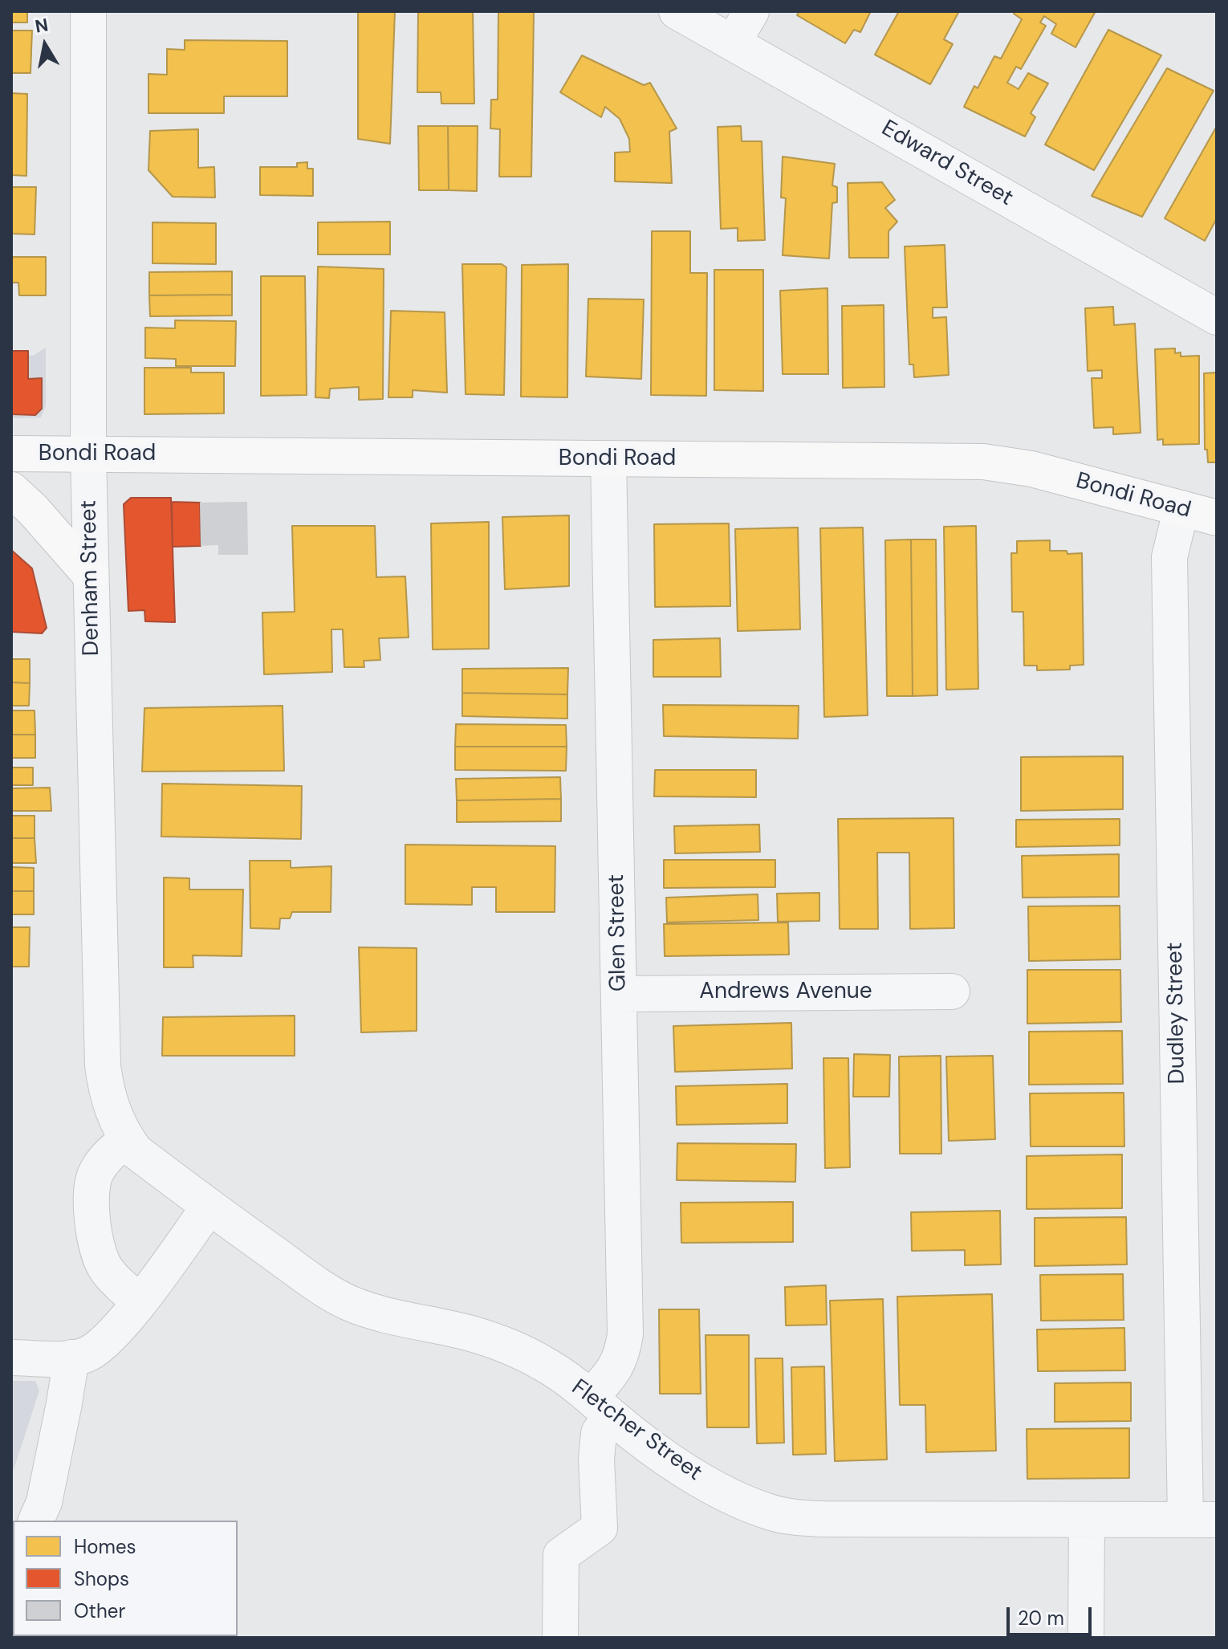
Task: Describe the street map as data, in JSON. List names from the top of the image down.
{
  "streets": {
    "main road": ["Bondi Road"],
    "street": [
      "Edward Street",
      "Denham Street",
      "Glen Street",
      "Andrews Avenue",
      "Dudley Street",
      "Fletcher Street"
    ]
  },
  "crossings": [
    ["Bondi Road", "Denham Street"],
    ["Bondi Road", "Glen Street"],
    ["Bondi Road", "Dudley Street"],
    ["Denham Street", "Fletcher Street"],
    ["Glen Street", "Andrews Avenue"],
    ["Glen Street", "Fletcher Street"],
    ["Dudley Street", "Fletcher Street"]
  ],
  "legend": ["Homes", "Shops", "Other"],
  "scale_bar": "20 m",
  "north": "top"
}
